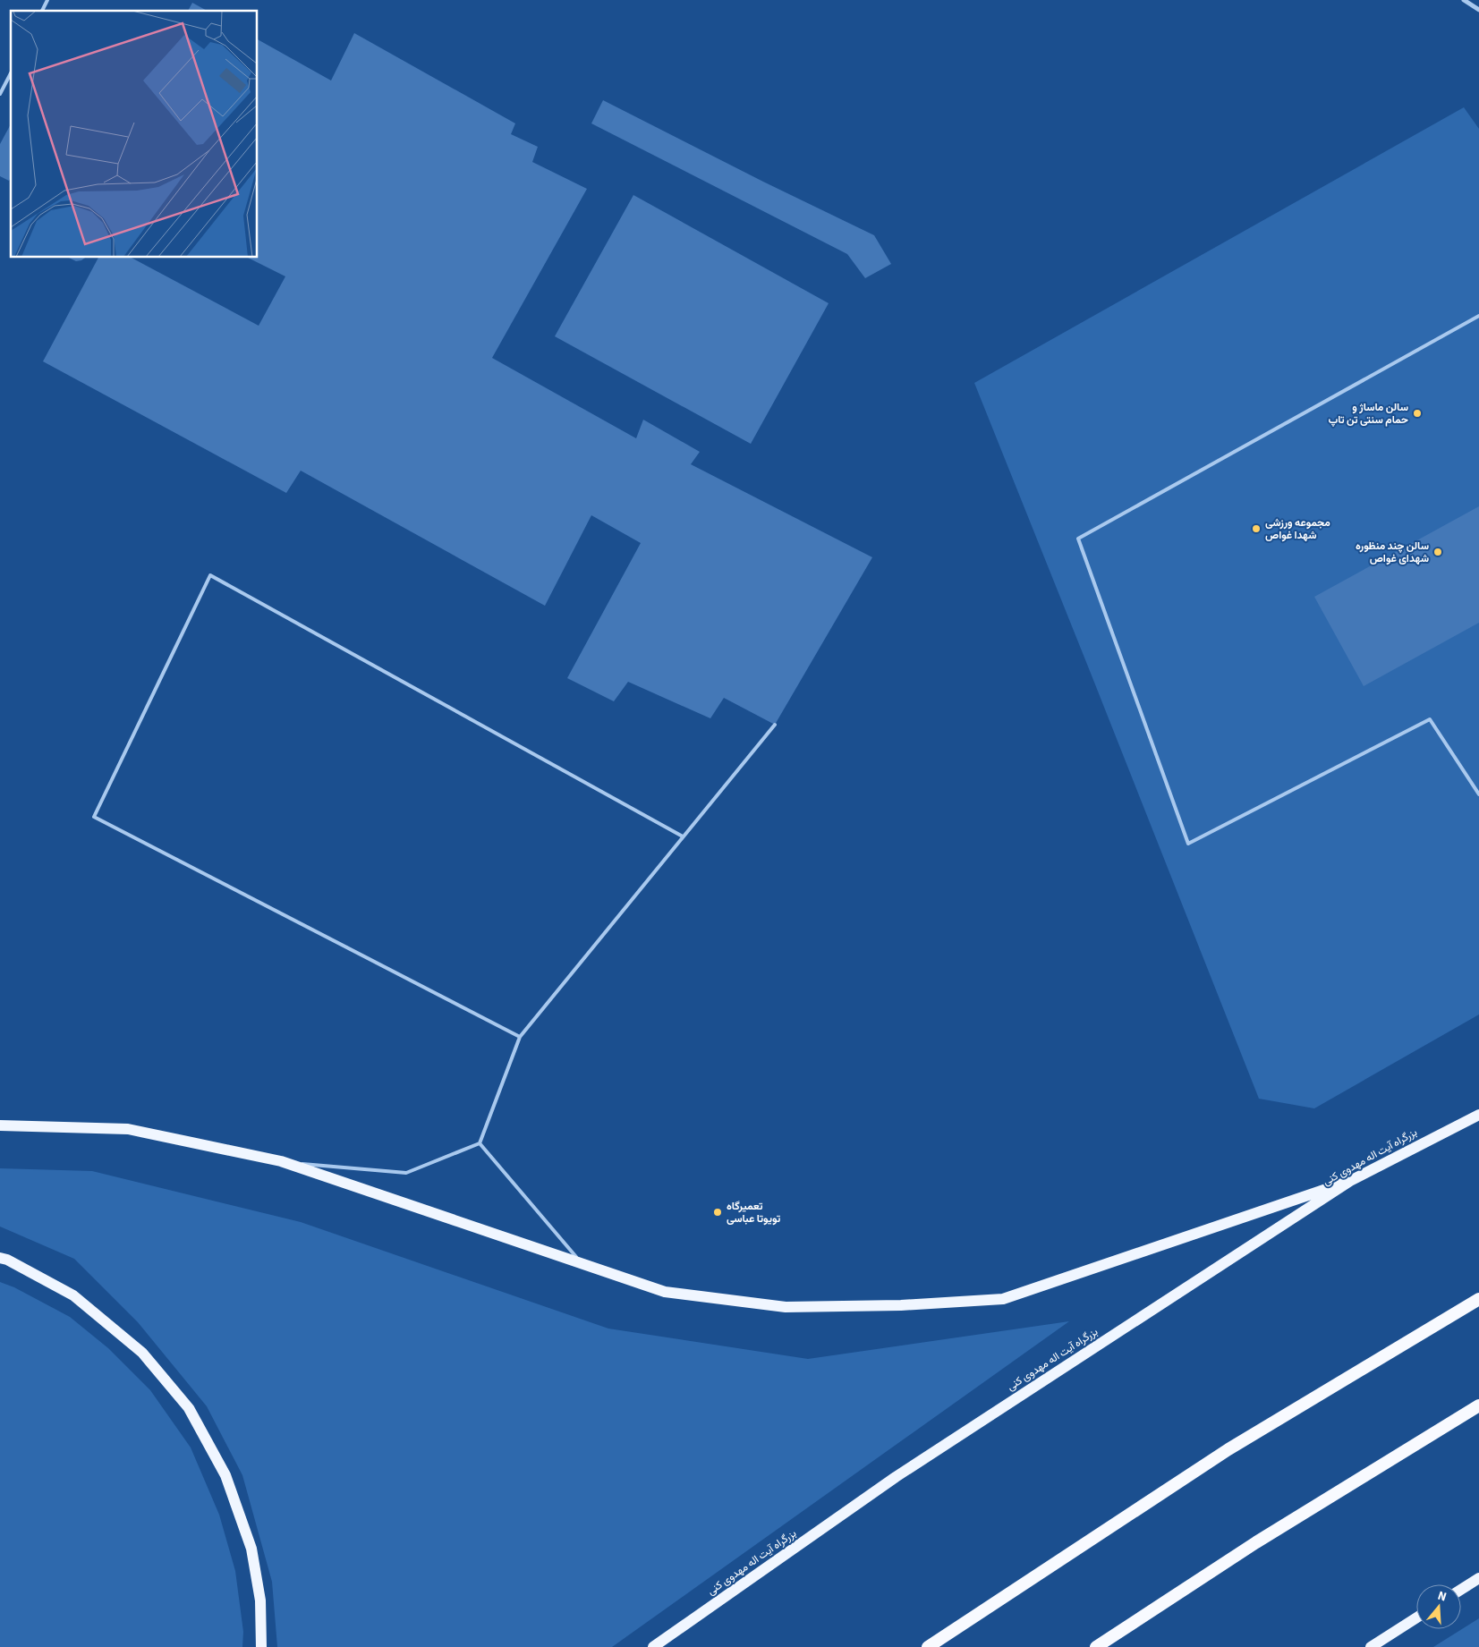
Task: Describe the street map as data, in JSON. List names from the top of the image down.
{
  "streets": {
    "main road": ["بزرگراه آیت اله مهدوی کنی"]
  },
  "places": [
    "سالن ماساژ و حمام سنتی تن تاپ",
    "مجموعه ورزشی شهدا غواص",
    "سالن چند منظوره شهدای غواص",
    "تعمیرگاه تویوتا عباسی"
  ],
  "north": "top"
}
